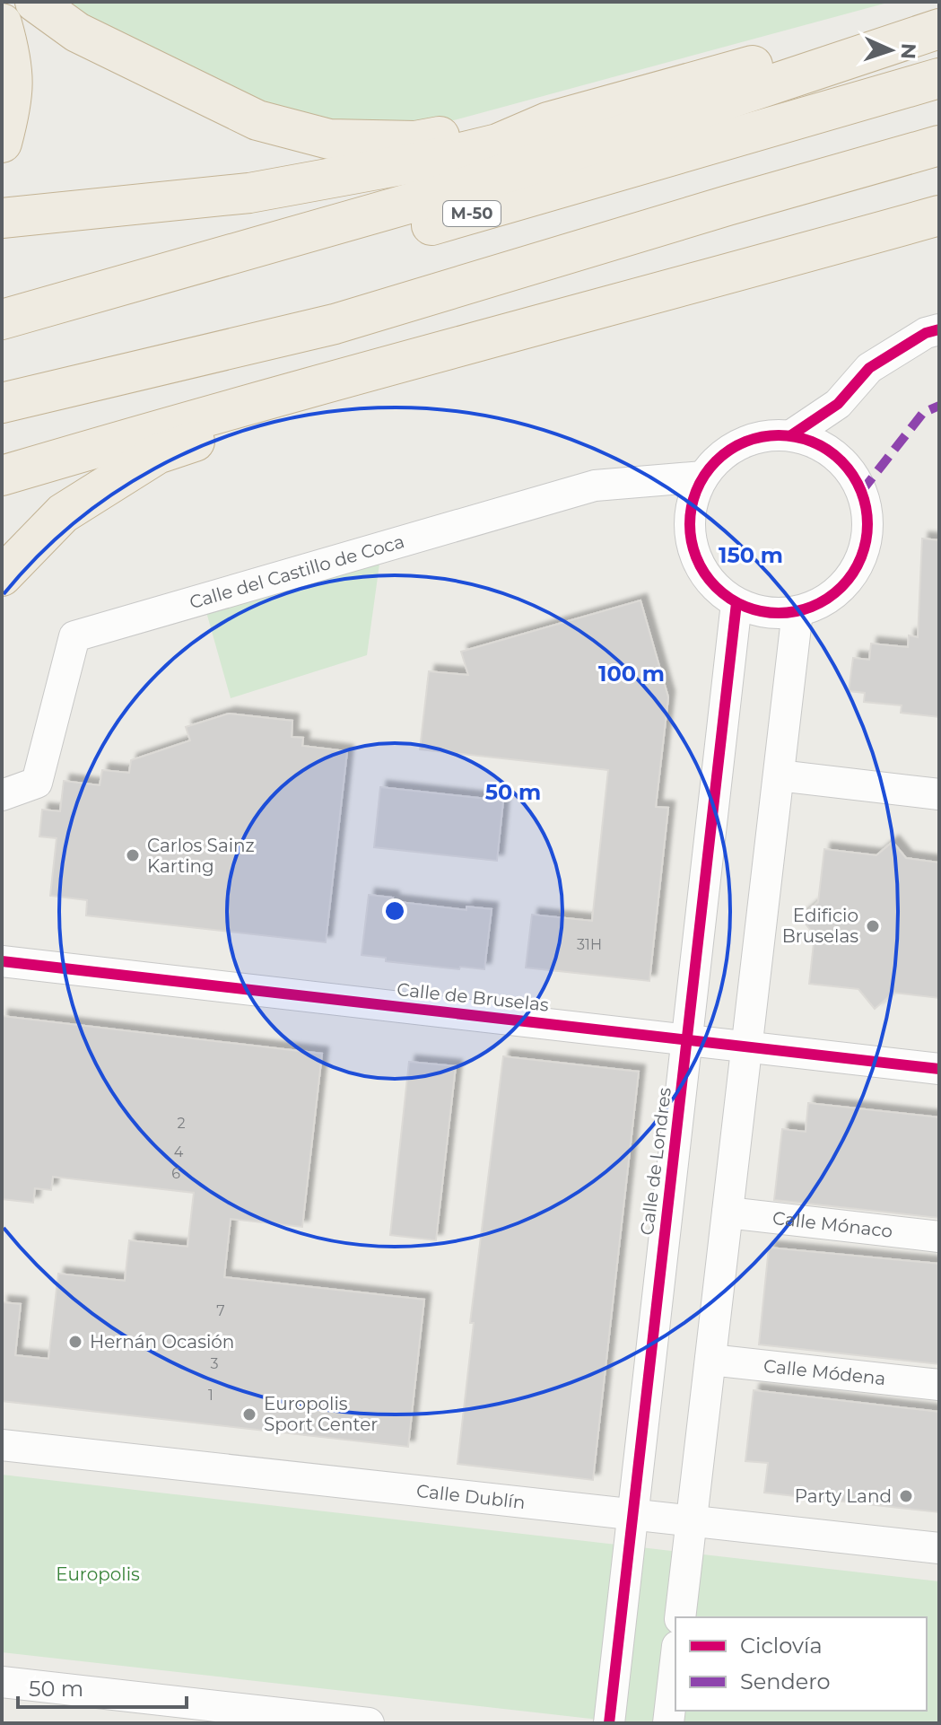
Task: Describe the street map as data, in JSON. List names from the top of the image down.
{
  "streets": {
    "highway": ["M-50"],
    "street": [
      "Calle del Castillo de Coca",
      "Calle de Bruselas",
      "Calle de Londres",
      "Calle Mónaco",
      "Calle Módena",
      "Calle Dublín"
    ]
  },
  "crossings": [
    ["Calle del Castillo de Coca", "Calle de Londres"],
    ["Calle de Bruselas", "Calle de Londres"],
    ["Calle de Londres", "Calle Dublín"]
  ],
  "parks": ["Europolis"],
  "places": [
    "Carlos Sainz Karting",
    "Edificio Bruselas",
    "Hernán Ocasión",
    "Europolis Sport Center",
    "Party Land"
  ],
  "house_numbers": [
    "31H",
    "2",
    "4",
    "6",
    "7",
    "3",
    "1"
  ],
  "legend": ["Ciclovía", "Sendero"],
  "scale_bar": "50 m",
  "north": "right",
  "rings": ["150 m", "100 m", "50 m"]
}
